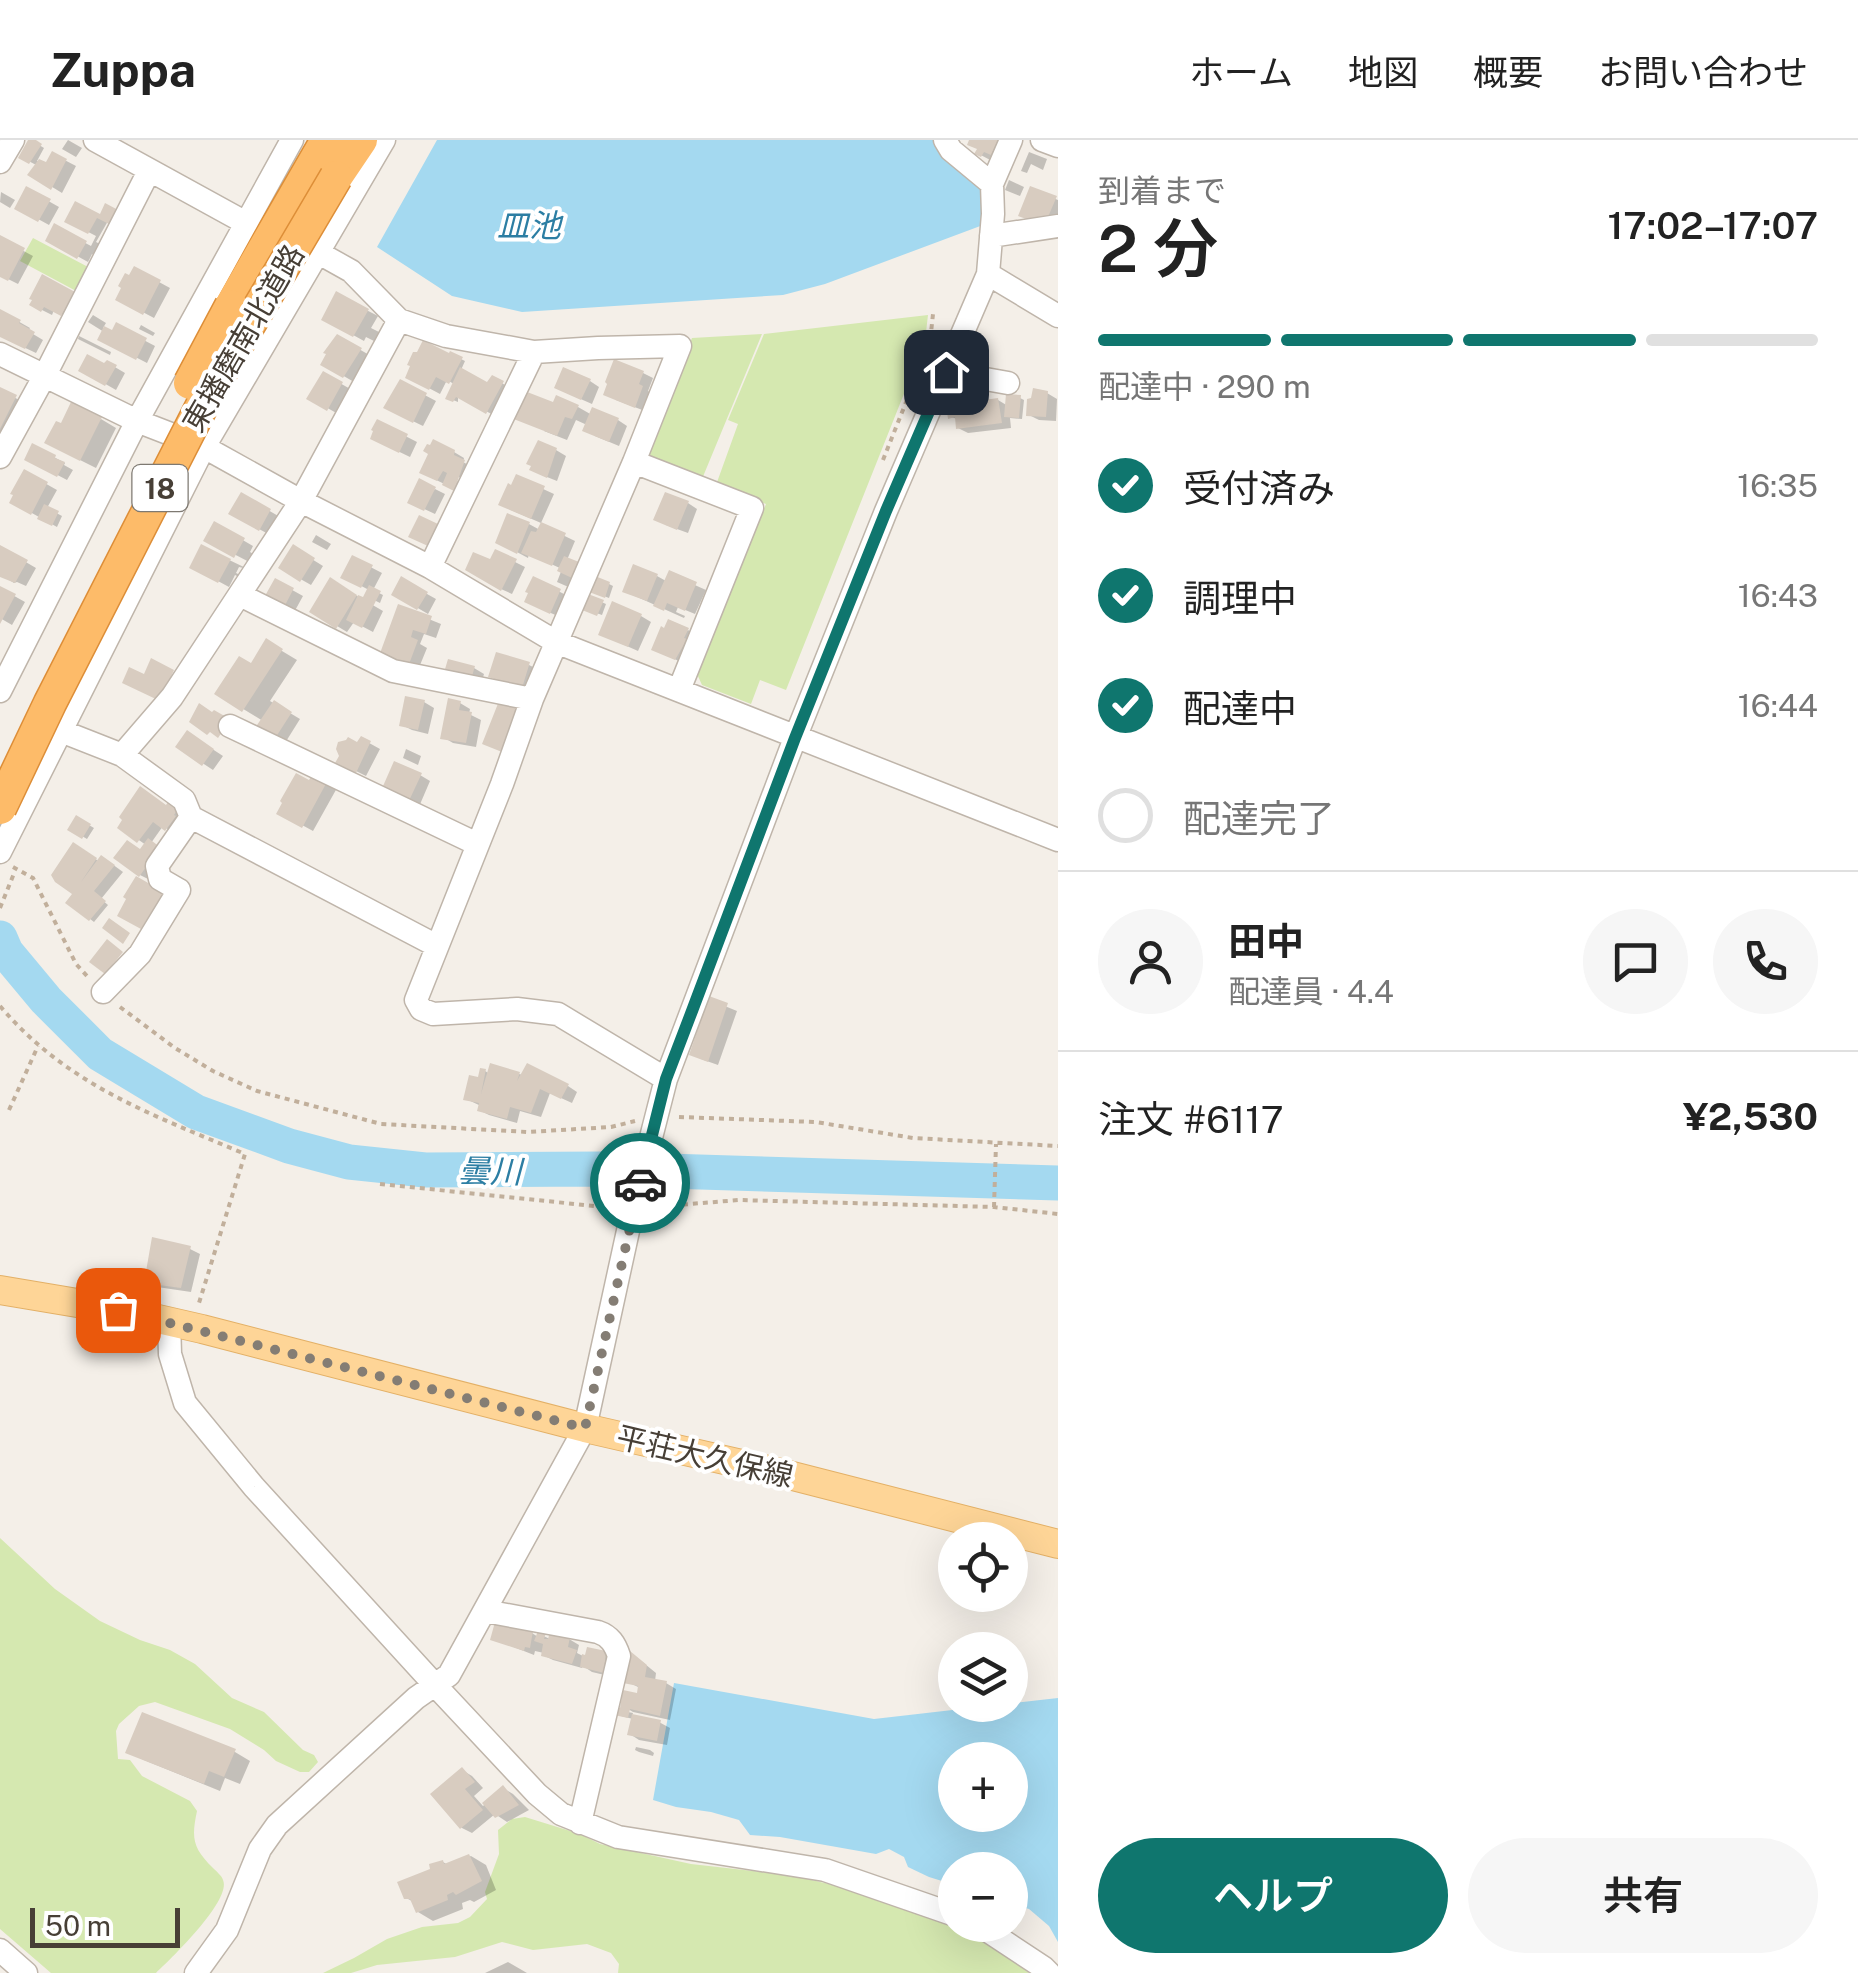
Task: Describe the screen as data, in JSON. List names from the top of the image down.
{
  "streets": {
    "highway": ["東播磨南北道路", "18"],
    "main road": ["平荘大久保線"]
  },
  "crossings": [
    ["東播磨南北道路", "18"]
  ],
  "water": ["皿池", "曇川"],
  "scale_bar": "50 m",
  "page": {
    "header": "Zuppa",
    "nav": [
      "ホーム",
      "地図",
      "概要",
      "お問い合わせ"
    ],
    "heading": ["2 分", "到着まで", "17:02–17:07"],
    "panel": [
      "田中",
      "配達員 · 4.4",
      "注文 #6117",
      "¥2,530"
    ],
    "bar": "配達中 · 290 m",
    "list": [
      ["受付済み", "16:35"],
      ["調理中", "16:43"],
      ["配達中", "16:44"],
      "配達完了"
    ],
    "map_buttons": ["+", "−"],
    "buttons": ["ヘルプ", "共有"],
    "scale": "50 m"
  }
}
